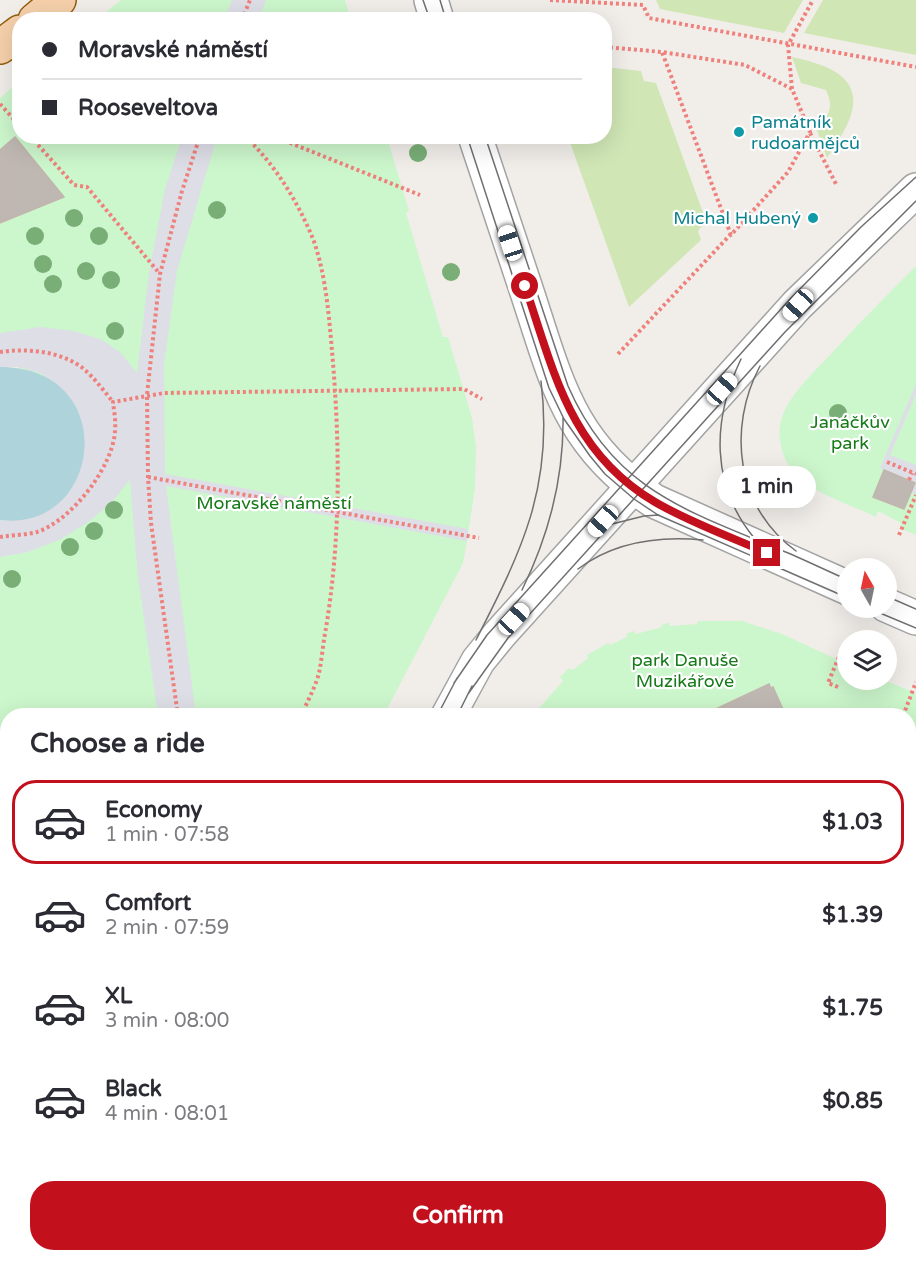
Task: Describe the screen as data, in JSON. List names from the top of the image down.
{
  "parks": ["Janáčkův park", "Moravské náměstí", "park Danuše Muzikářové"],
  "places": ["Památník rudoarmějců", "Michal Hubený"],
  "north": "top",
  "page": {
    "banner": ["Moravské náměstí", "Rooseveltova"],
    "bubble": "1 min",
    "heading": "Choose a ride",
    "list": [
      {
        "name": "Economy",
        "note": "1 min · 07:58",
        "value": "$1.03"
      },
      {
        "name": "Comfort",
        "note": "2 min · 07:59",
        "value": "$1.39"
      },
      {
        "name": "XL",
        "note": "3 min · 08:00",
        "value": "$1.75"
      },
      {
        "name": "Black",
        "note": "4 min · 08:01",
        "value": "$0.85"
      }
    ],
    "buttons": "Confirm"
  }
}
